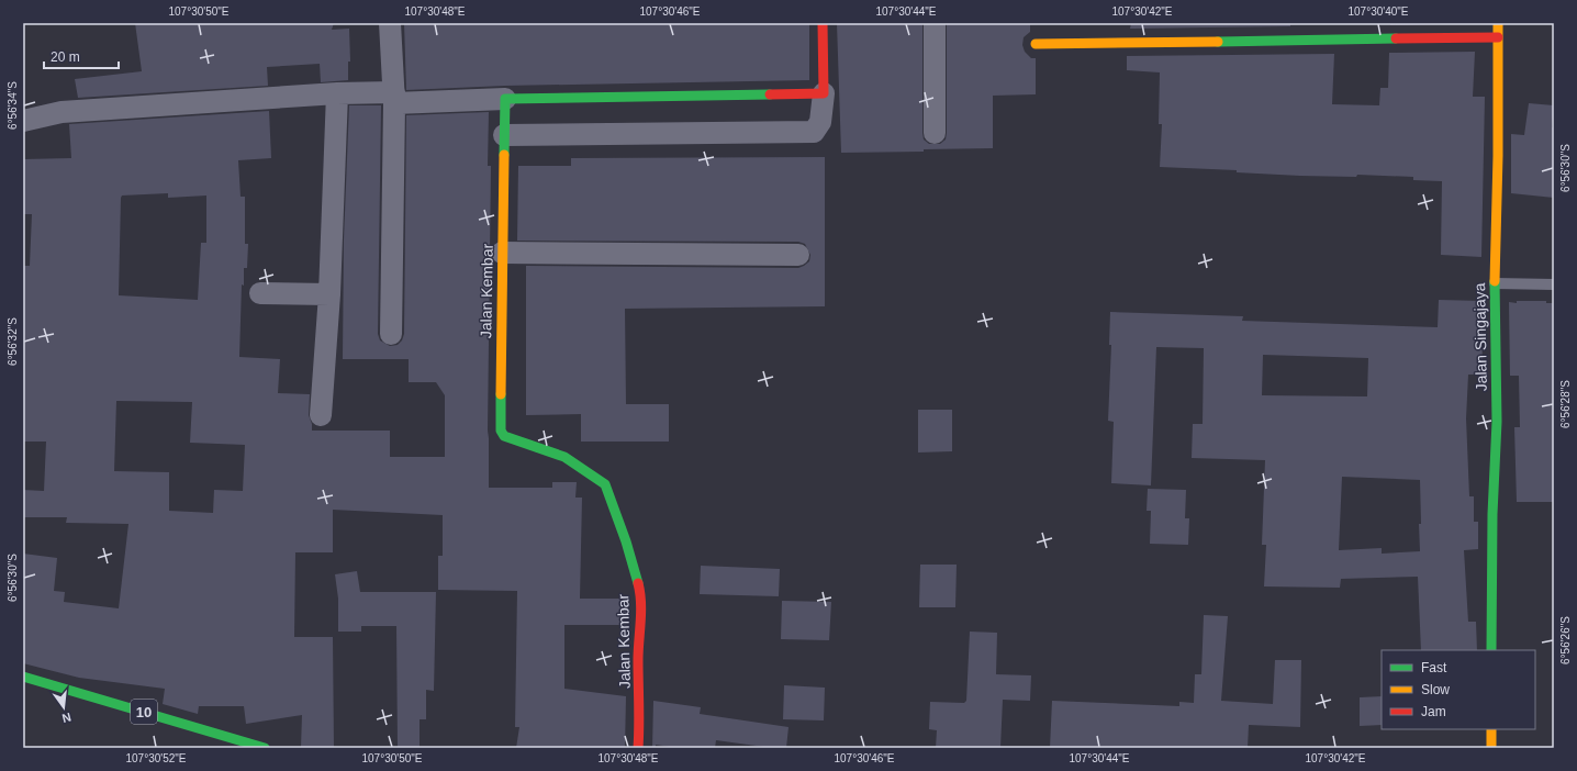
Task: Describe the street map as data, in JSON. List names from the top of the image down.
{
  "streets": {
    "main road": ["Jalan Kembar", "Jalan Singajaya", "10"]
  },
  "legend": ["Fast", "Slow", "Jam"],
  "scale_bar": "20 m",
  "north": "bottom",
  "coordinates": [
    "107°30'50\"E",
    "107°30'48\"E",
    "107°30'46\"E",
    "107°30'44\"E",
    "107°30'42\"E",
    "107°30'40\"E",
    "6°56'34\"S",
    "6°56'30\"S",
    "6°56'32\"S",
    "6°56'28\"S",
    "6°56'26\"S",
    "107°30'52\"E"
  ]
}
